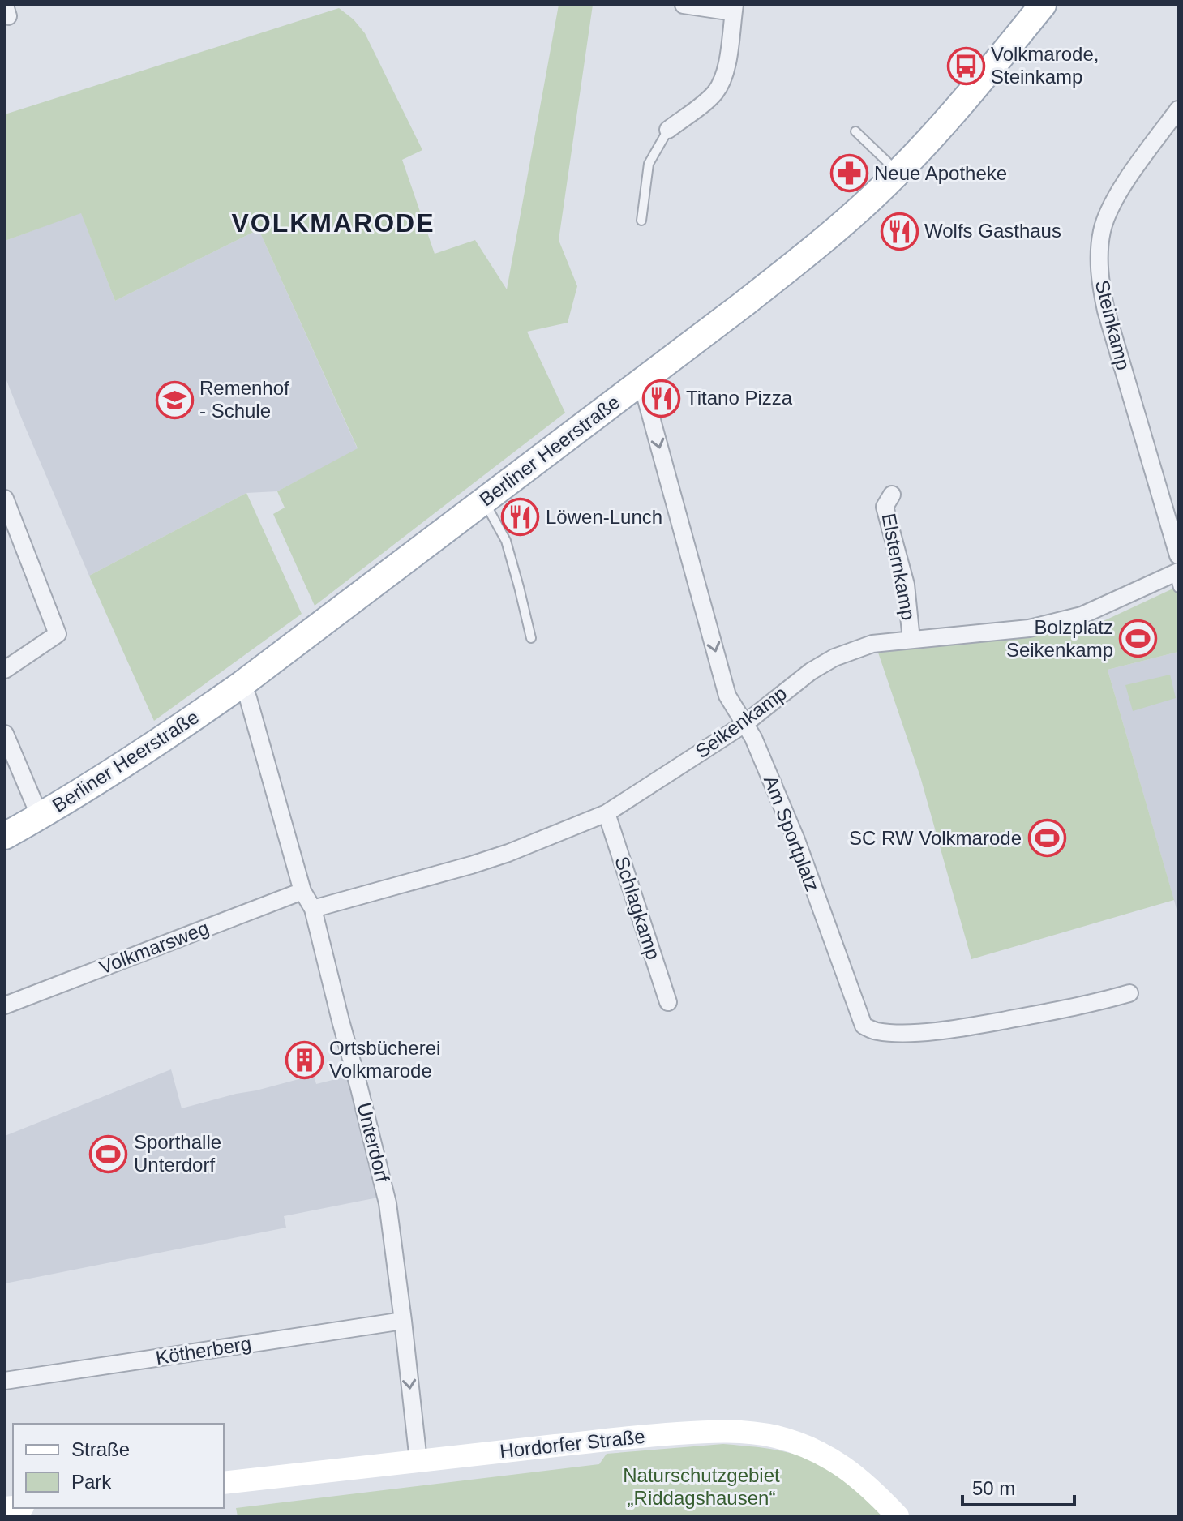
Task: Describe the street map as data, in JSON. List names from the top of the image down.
{
  "streets": {
    "main road": ["Berliner Heerstraße", "Hordorfer Straße"],
    "street": [
      "Steinkamp",
      "Elsternkamp",
      "Seikenkamp",
      "Am Sportplatz",
      "Schlagkamp",
      "Volkmarsweg",
      "Unterdorf",
      "Kötherberg"
    ]
  },
  "crossings": [
    ["Berliner Heerstraße", "Am Sportplatz"],
    ["Berliner Heerstraße", "Unterdorf"],
    ["Elsternkamp", "Seikenkamp"],
    ["Seikenkamp", "Am Sportplatz"],
    ["Seikenkamp", "Schlagkamp"],
    ["Seikenkamp", "Unterdorf"],
    ["Volkmarsweg", "Unterdorf"],
    ["Unterdorf", "Kötherberg"],
    ["Unterdorf", "Hordorfer Straße"]
  ],
  "one_way": ["Am Sportplatz"],
  "districts": ["VOLKMARODE"],
  "parks": ["Naturschutzgebiet „Riddagshausen“"],
  "places": {
    "bus stop": ["Volkmarode, Steinkamp"],
    "pharmacy": ["Neue Apotheke"],
    "restaurant": ["Wolfs Gasthaus", "Titano Pizza", "Löwen-Lunch"],
    "school or university": ["Remenhof - Schule"],
    "sports": ["Bolzplatz Seikenkamp", "SC RW Volkmarode", "Sporthalle Unterdorf"],
    "building": ["Ortsbücherei Volkmarode"]
  },
  "legend": ["Straße", "Park"],
  "scale_bar": "50 m"
}
